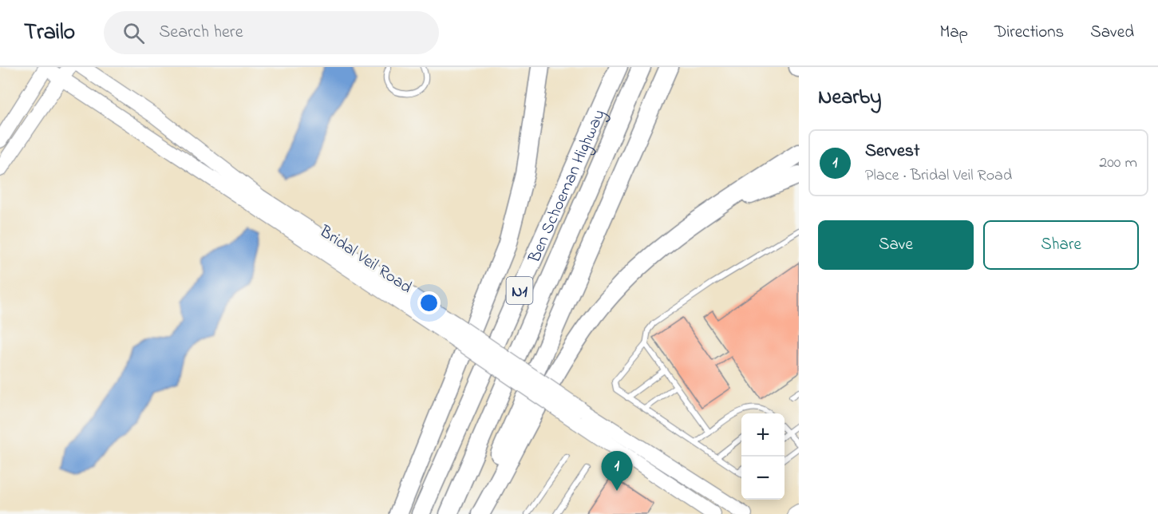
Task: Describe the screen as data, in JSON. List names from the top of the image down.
{
  "streets": {
    "highway": ["Ben Schoeman Highway", "N1"],
    "street": ["Bridal Veil Road"]
  },
  "page": {
    "header": "Trailo",
    "search": "Search here",
    "nav": ["Map", "Directions", "Saved"],
    "heading": "Nearby",
    "list": [
      {
        "mark": "1",
        "name": "Servest",
        "note": "Place · Bridal Veil Road",
        "value": "200 m"
      }
    ],
    "buttons": ["Save", "Share"],
    "map_buttons": ["+", "−"],
    "pins": "1"
  }
}
